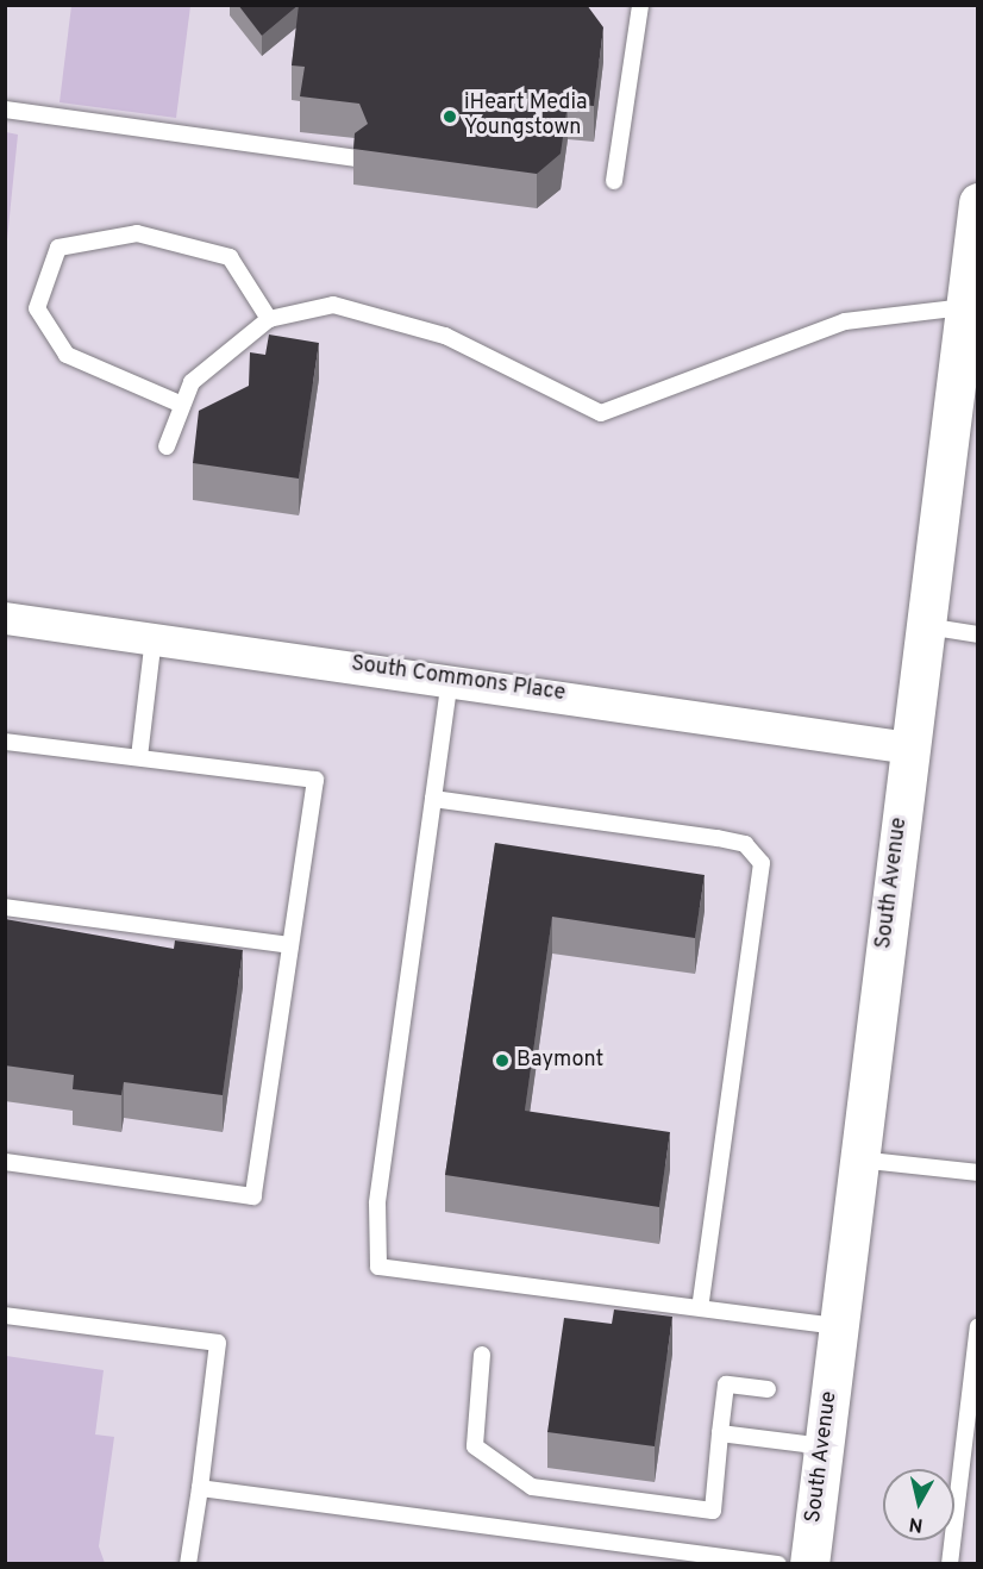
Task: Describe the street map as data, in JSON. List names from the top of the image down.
{
  "streets": {
    "main road": ["South Avenue"],
    "street": ["South Commons Place"]
  },
  "crossings": [
    ["South Commons Place", "South Avenue"]
  ],
  "places": ["iHeart Media Youngstown", "Baymont"],
  "north": "bottom"
}
